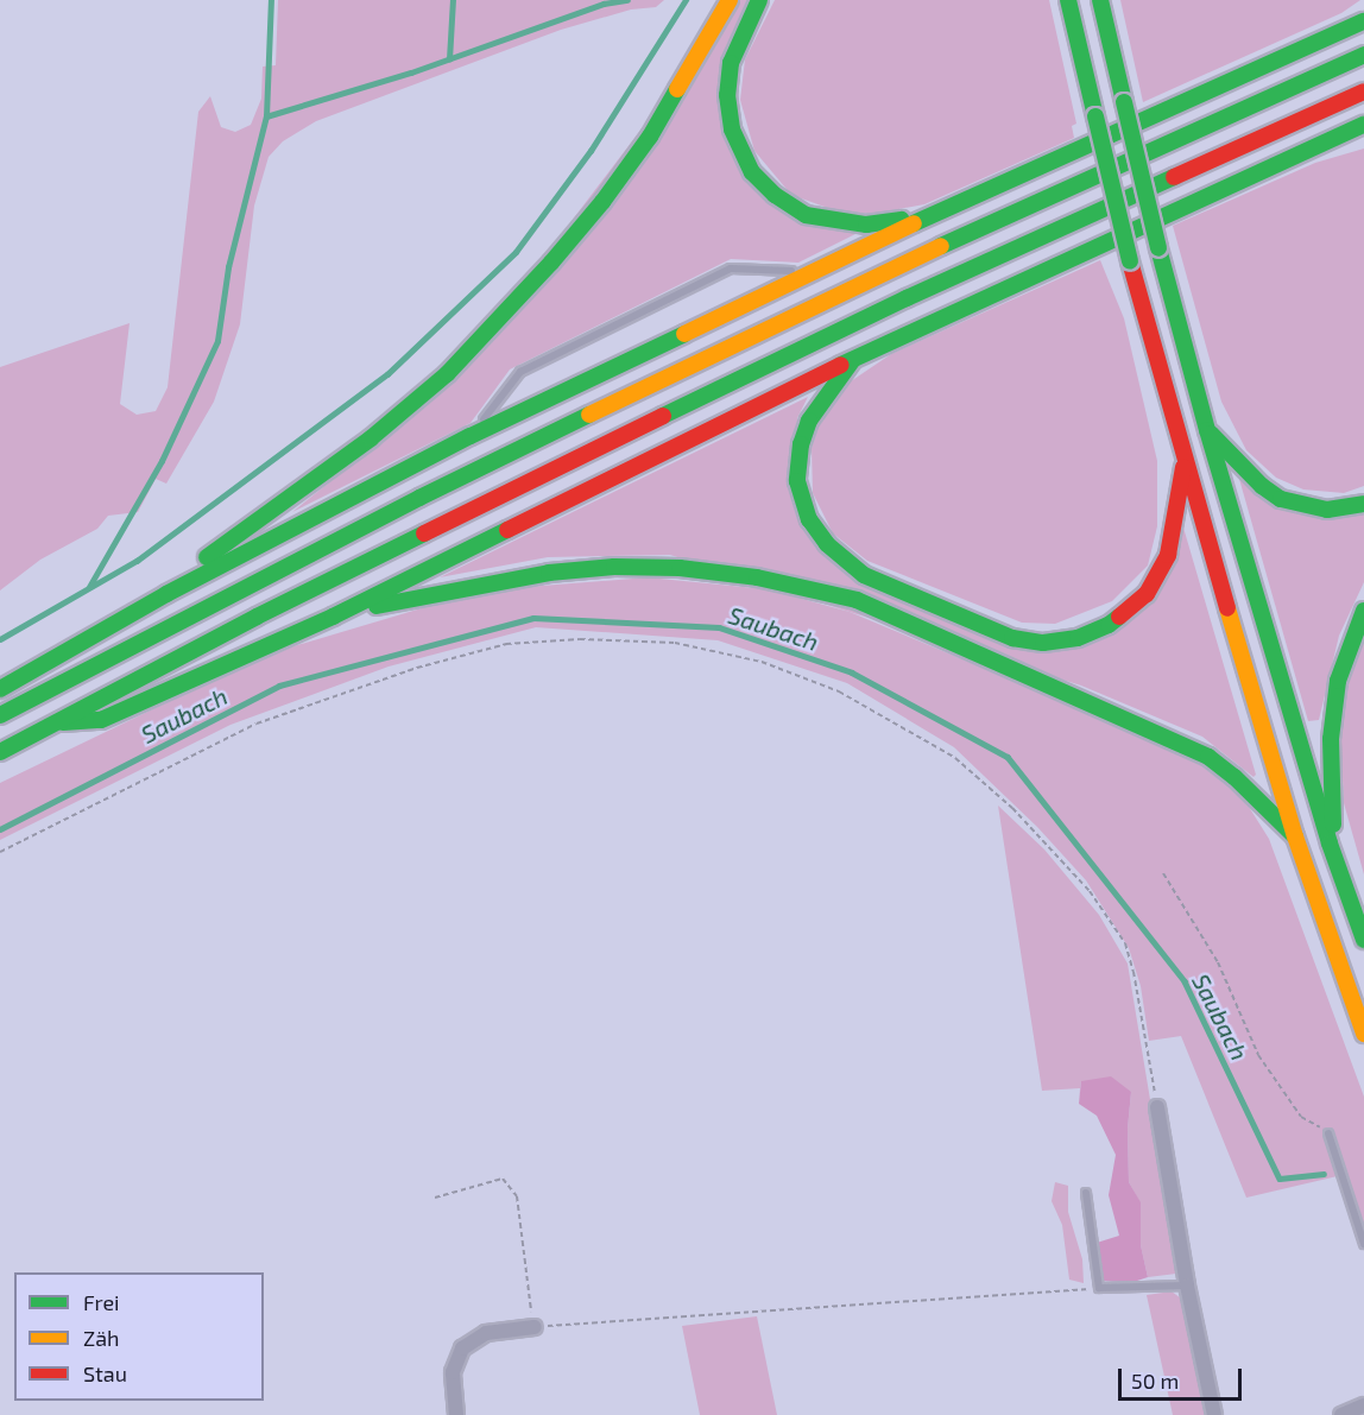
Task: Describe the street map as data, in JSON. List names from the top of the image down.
{
  "water": ["Saubach"],
  "legend": ["Frei", "Zäh", "Stau"],
  "scale_bar": "50 m"
}
